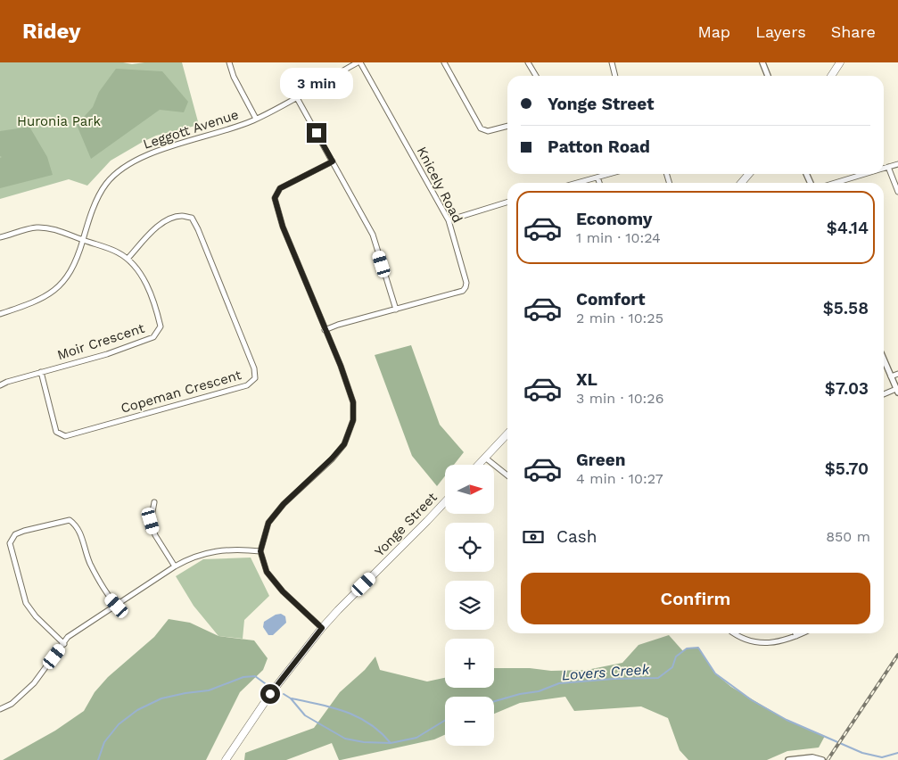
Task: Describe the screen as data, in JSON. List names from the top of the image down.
{
  "streets": {
    "main road": ["Yonge Street"],
    "street": [
      "Leggott Avenue",
      "Knicely Road",
      "Moir Crescent",
      "Copeman Crescent"
    ]
  },
  "crossings": [
    ["Leggott Avenue", "Knicely Road"],
    ["Leggott Avenue", "Moir Crescent"],
    ["Moir Crescent", "Copeman Crescent"]
  ],
  "water": ["Lovers Creek"],
  "parks": ["Huronia Park"],
  "north": "right",
  "page": {
    "header": "Ridey",
    "nav": ["Map", "Layers", "Share"],
    "bubble": "3 min",
    "banner": ["Yonge Street", "Patton Road"],
    "list": [
      {
        "name": "Economy",
        "note": "1 min · 10:24",
        "value": "$4.14"
      },
      {
        "name": "Comfort",
        "note": "2 min · 10:25",
        "value": "$5.58"
      },
      {
        "name": "XL",
        "note": "3 min · 10:26",
        "value": "$7.03"
      },
      {
        "name": "Green",
        "note": "4 min · 10:27",
        "value": "$5.70"
      }
    ],
    "map_buttons": ["+", "−"],
    "pay": ["Cash", "850 m"],
    "buttons": "Confirm"
  }
}
